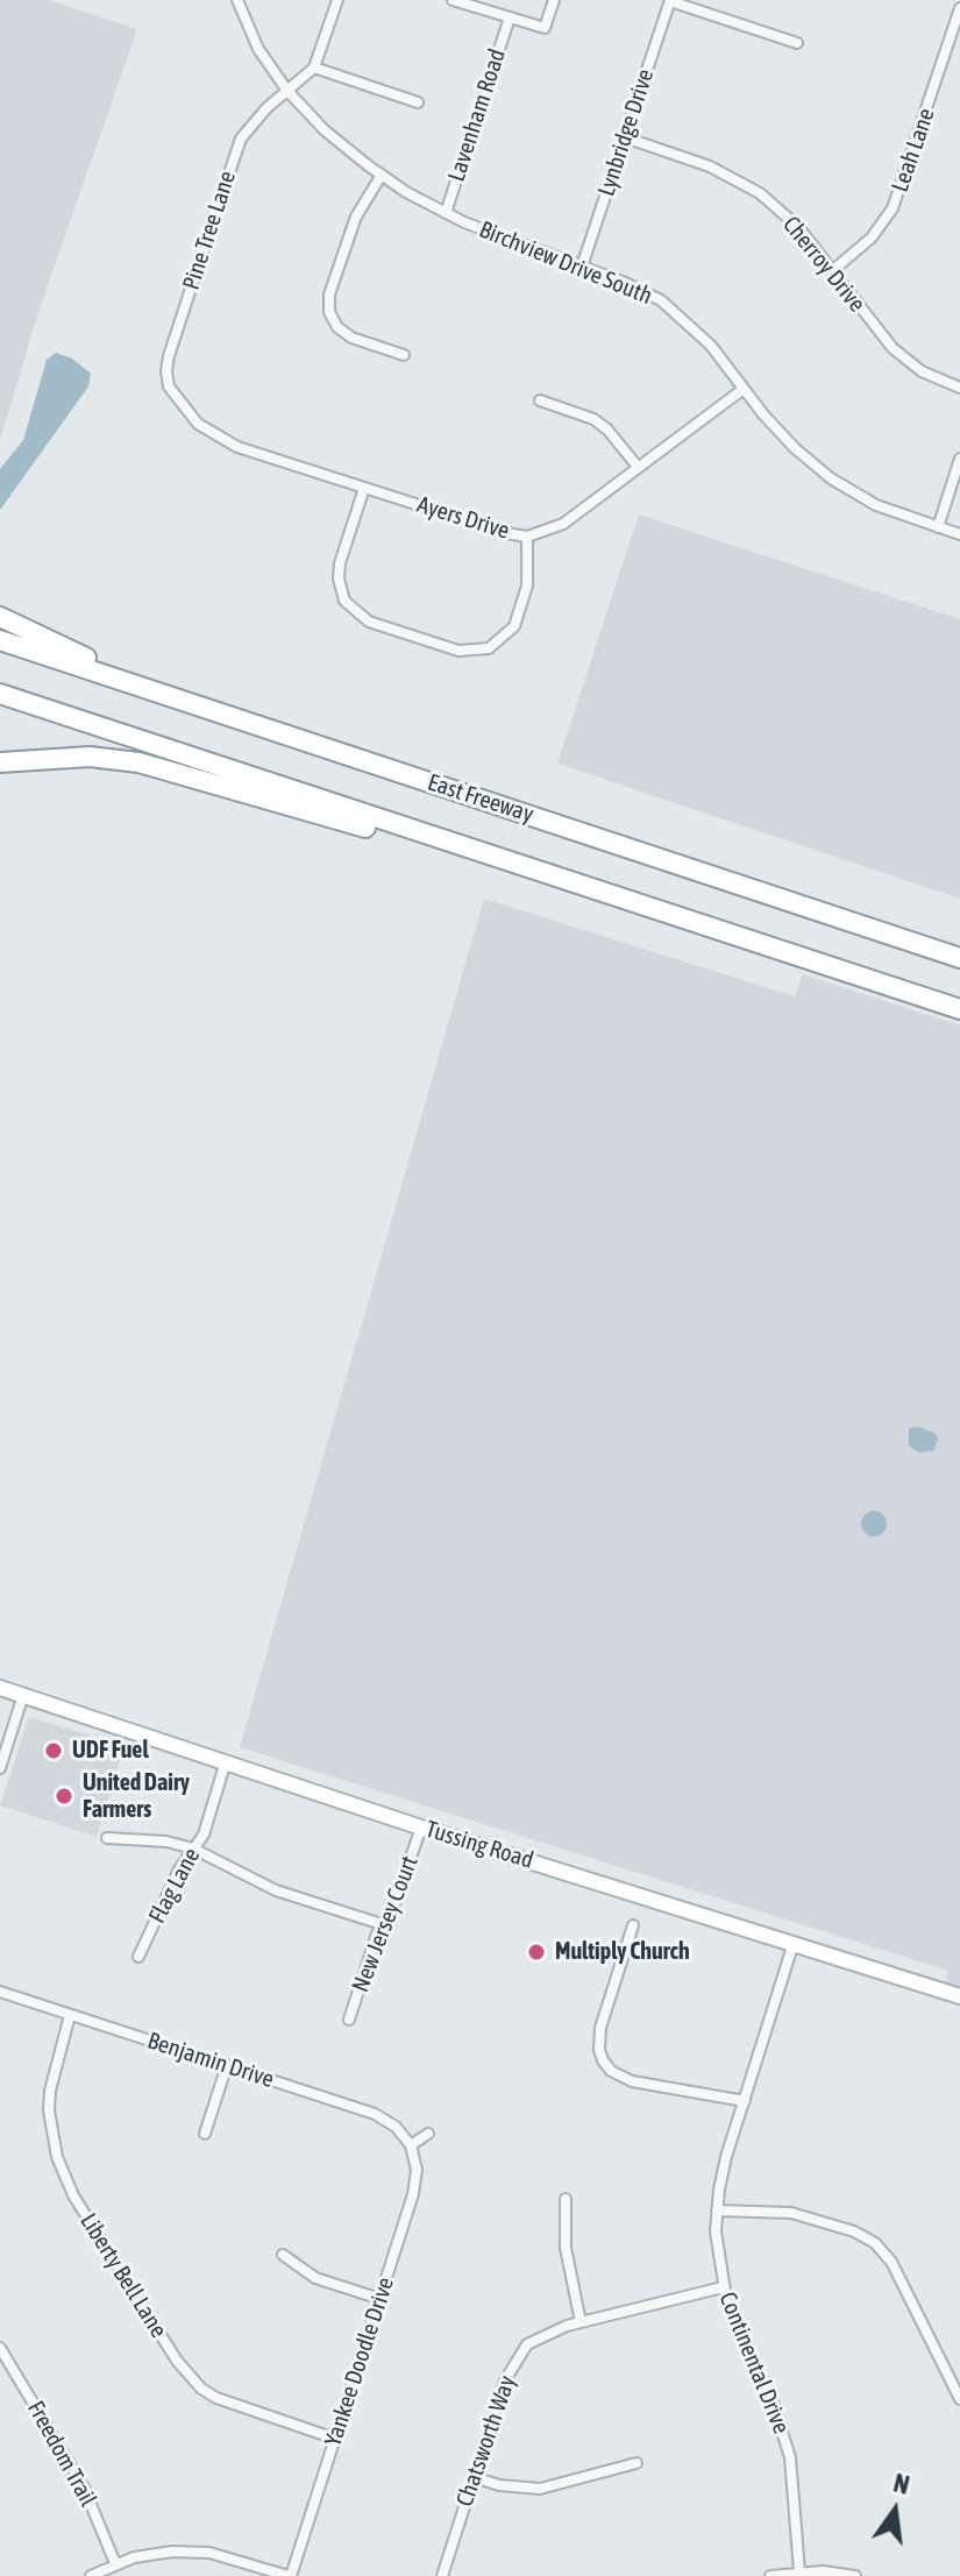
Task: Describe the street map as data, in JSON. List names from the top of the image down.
{
  "streets": {
    "highway": ["East Freeway"],
    "main road": ["Tussing Road"],
    "street": [
      "Lavenham Road",
      "Lynbridge Drive",
      "Leah Lane",
      "Pine Tree Lane",
      "Birchview Drive South",
      "Cherroy Drive",
      "Ayers Drive",
      "Flag Lane",
      "New Jersey Court",
      "Benjamin Drive",
      "Liberty Bell Lane",
      "Yankee Doodle Drive",
      "Continental Drive",
      "Chatsworth Way",
      "Freedom Trail"
    ]
  },
  "crossings": [
    ["Lavenham Road", "Birchview Drive South"],
    ["Lynbridge Drive", "Birchview Drive South"],
    ["Lynbridge Drive", "Cherroy Drive"],
    ["Leah Lane", "Cherroy Drive"],
    ["Pine Tree Lane", "Birchview Drive South"],
    ["Pine Tree Lane", "Ayers Drive"],
    ["Birchview Drive South", "Ayers Drive"],
    ["Tussing Road", "Flag Lane"],
    ["Tussing Road", "New Jersey Court"],
    ["Tussing Road", "Continental Drive"],
    ["Benjamin Drive", "Liberty Bell Lane"],
    ["Benjamin Drive", "Yankee Doodle Drive"],
    ["Liberty Bell Lane", "Yankee Doodle Drive"],
    ["Continental Drive", "Chatsworth Way"]
  ],
  "places": ["UDF Fuel", "United Dairy Farmers", "Multiply Church"],
  "north": "top"
}
